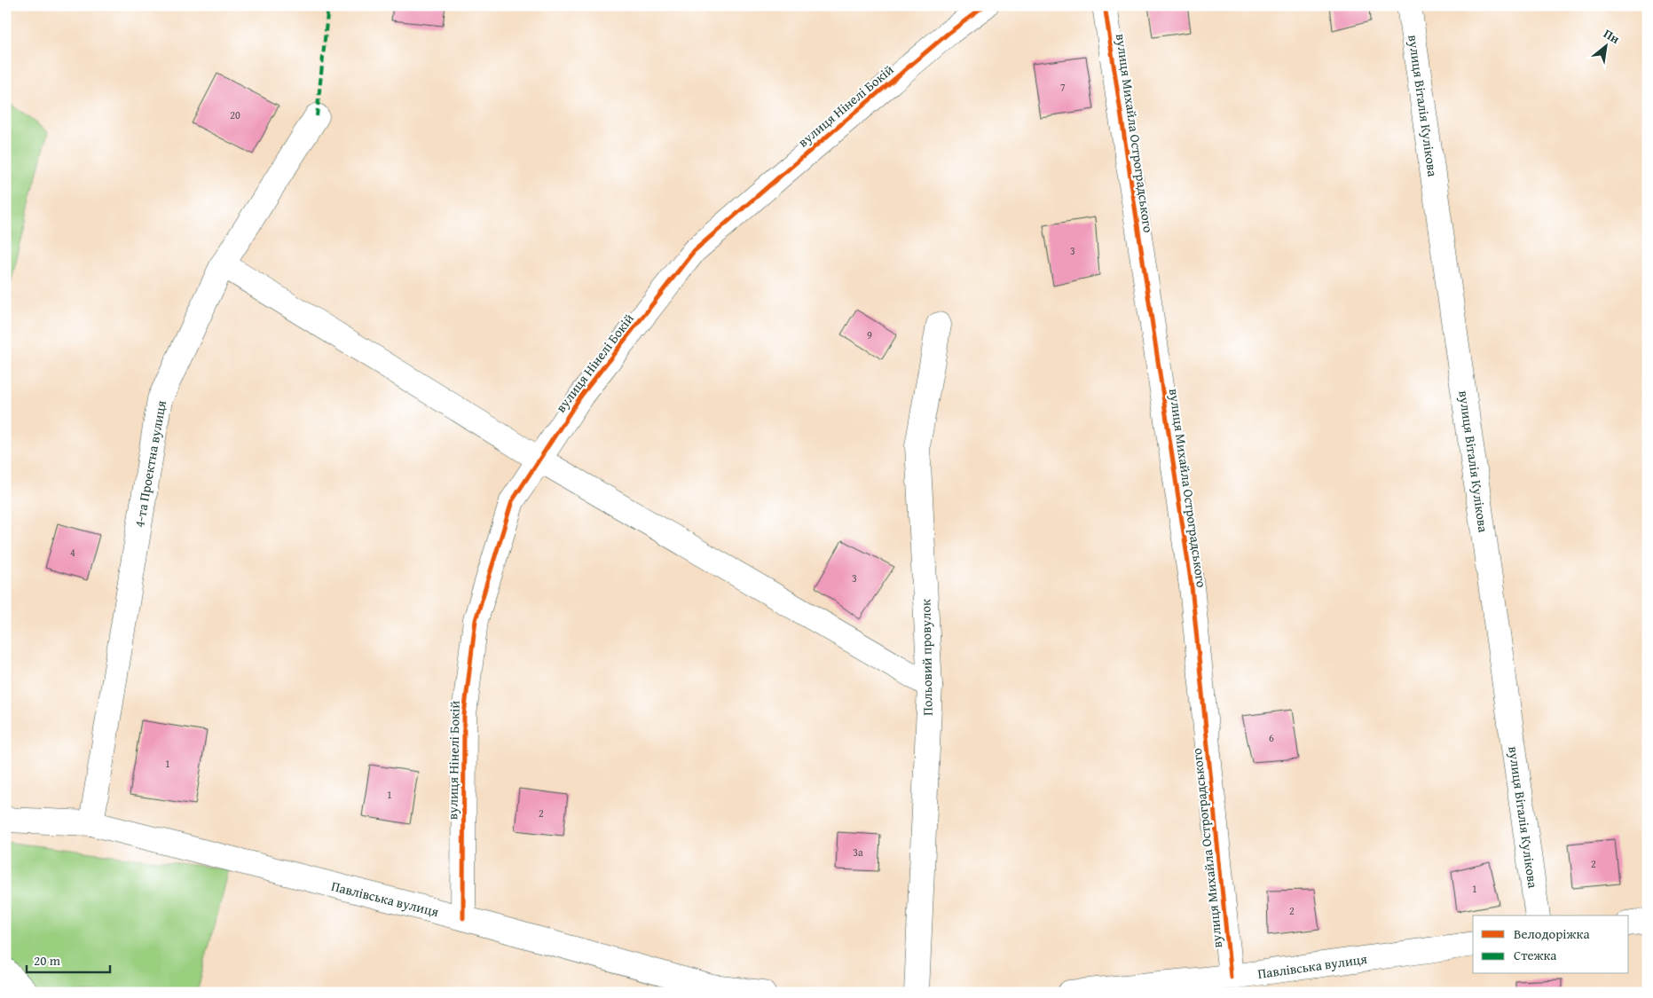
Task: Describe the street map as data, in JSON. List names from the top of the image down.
{
  "streets": {
    "street": [
      "вулиця Нінелі Бокій",
      "вулиця Віталія Кулікова",
      "вулиця Михайла Остроградського",
      "4-та Проектна вулиця",
      "Польовий провулок",
      "Павлівська вулиця"
    ]
  },
  "crossings": [
    ["вулиця Нінелі Бокій", "Павлівська вулиця"],
    ["вулиця Михайла Остроградського", "Павлівська вулиця"],
    ["4-та Проектна вулиця", "Павлівська вулиця"]
  ],
  "house_numbers": [
    "7",
    "20",
    "3",
    "9",
    "4",
    "3",
    "6",
    "1",
    "1",
    "2",
    "3а",
    "2",
    "1",
    "2"
  ],
  "legend": ["Велодоріжка", "Стежка"],
  "scale_bar": "20 m",
  "north": "top right"
}
